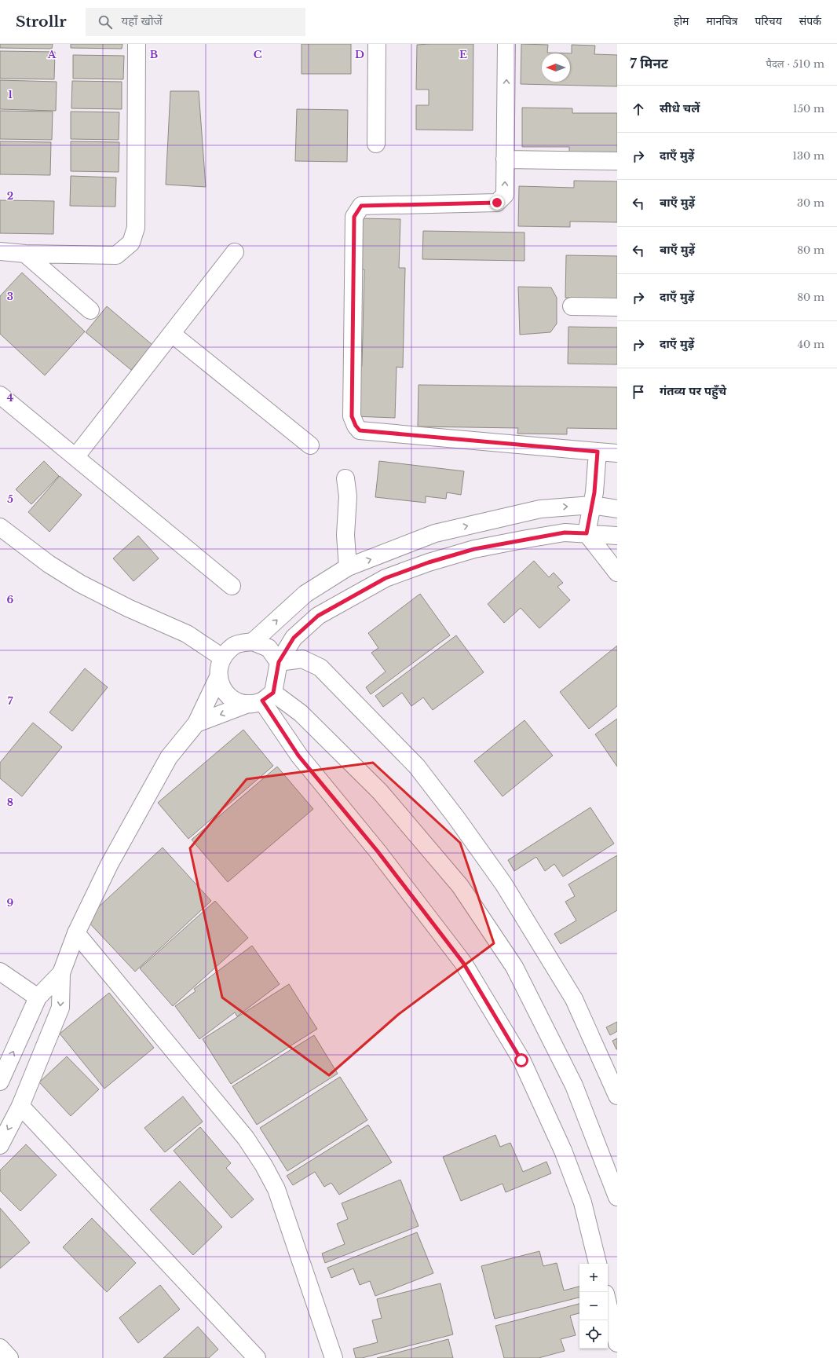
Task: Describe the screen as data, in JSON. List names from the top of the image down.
{
  "north": "left",
  "page": {
    "header": "Strollr",
    "search": "यहाँ खोजें",
    "nav": [
      "होम",
      "मानचित्र",
      "परिचय",
      "संपर्क"
    ],
    "heading": ["7 मिनट", "पैदल · 510 m"],
    "list": [
      ["सीधे चलें", "150 m"],
      ["दाएँ मुड़ें", "130 m"],
      ["बाएँ मुड़ें", "30 m"],
      ["बाएँ मुड़ें", "80 m"],
      ["दाएँ मुड़ें", "80 m"],
      ["दाएँ मुड़ें", "40 m"],
      "गंतव्य पर पहुँचे"
    ],
    "map_buttons": ["+", "−"]
  },
  "grid": {
    "columns": [
      "A",
      "B",
      "C",
      "D",
      "E"
    ],
    "rows": [
      "1",
      "2",
      "3",
      "4",
      "5",
      "6",
      "7",
      "8",
      "9"
    ]
  }
}
